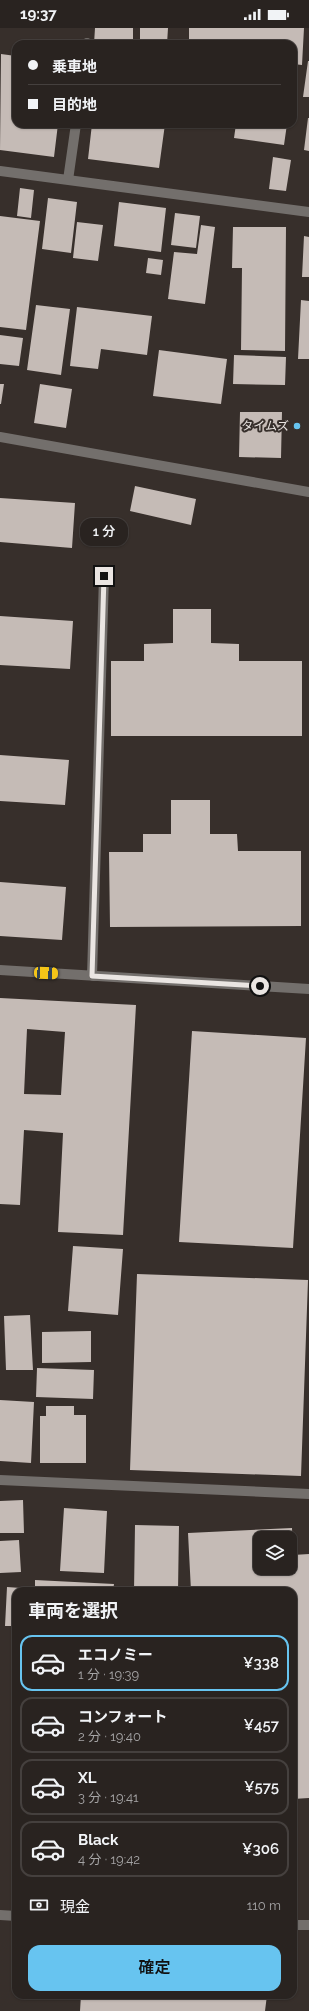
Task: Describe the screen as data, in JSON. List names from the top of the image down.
{
  "places": ["タイムズ"],
  "page": {
    "status": "19:37",
    "banner": ["乗車地", "目的地"],
    "bubble": "1 分",
    "heading": "車両を選択",
    "list": [
      {
        "name": "エコノミー",
        "note": "1 分 · 19:39",
        "value": "¥338"
      },
      {
        "name": "コンフォート",
        "note": "2 分 · 19:40",
        "value": "¥457"
      },
      {
        "name": "XL",
        "note": "3 分 · 19:41",
        "value": "¥575"
      },
      {
        "name": "Black",
        "note": "4 分 · 19:42",
        "value": "¥306"
      }
    ],
    "pay": ["現金", "110 m"],
    "buttons": "確定"
  }
}
